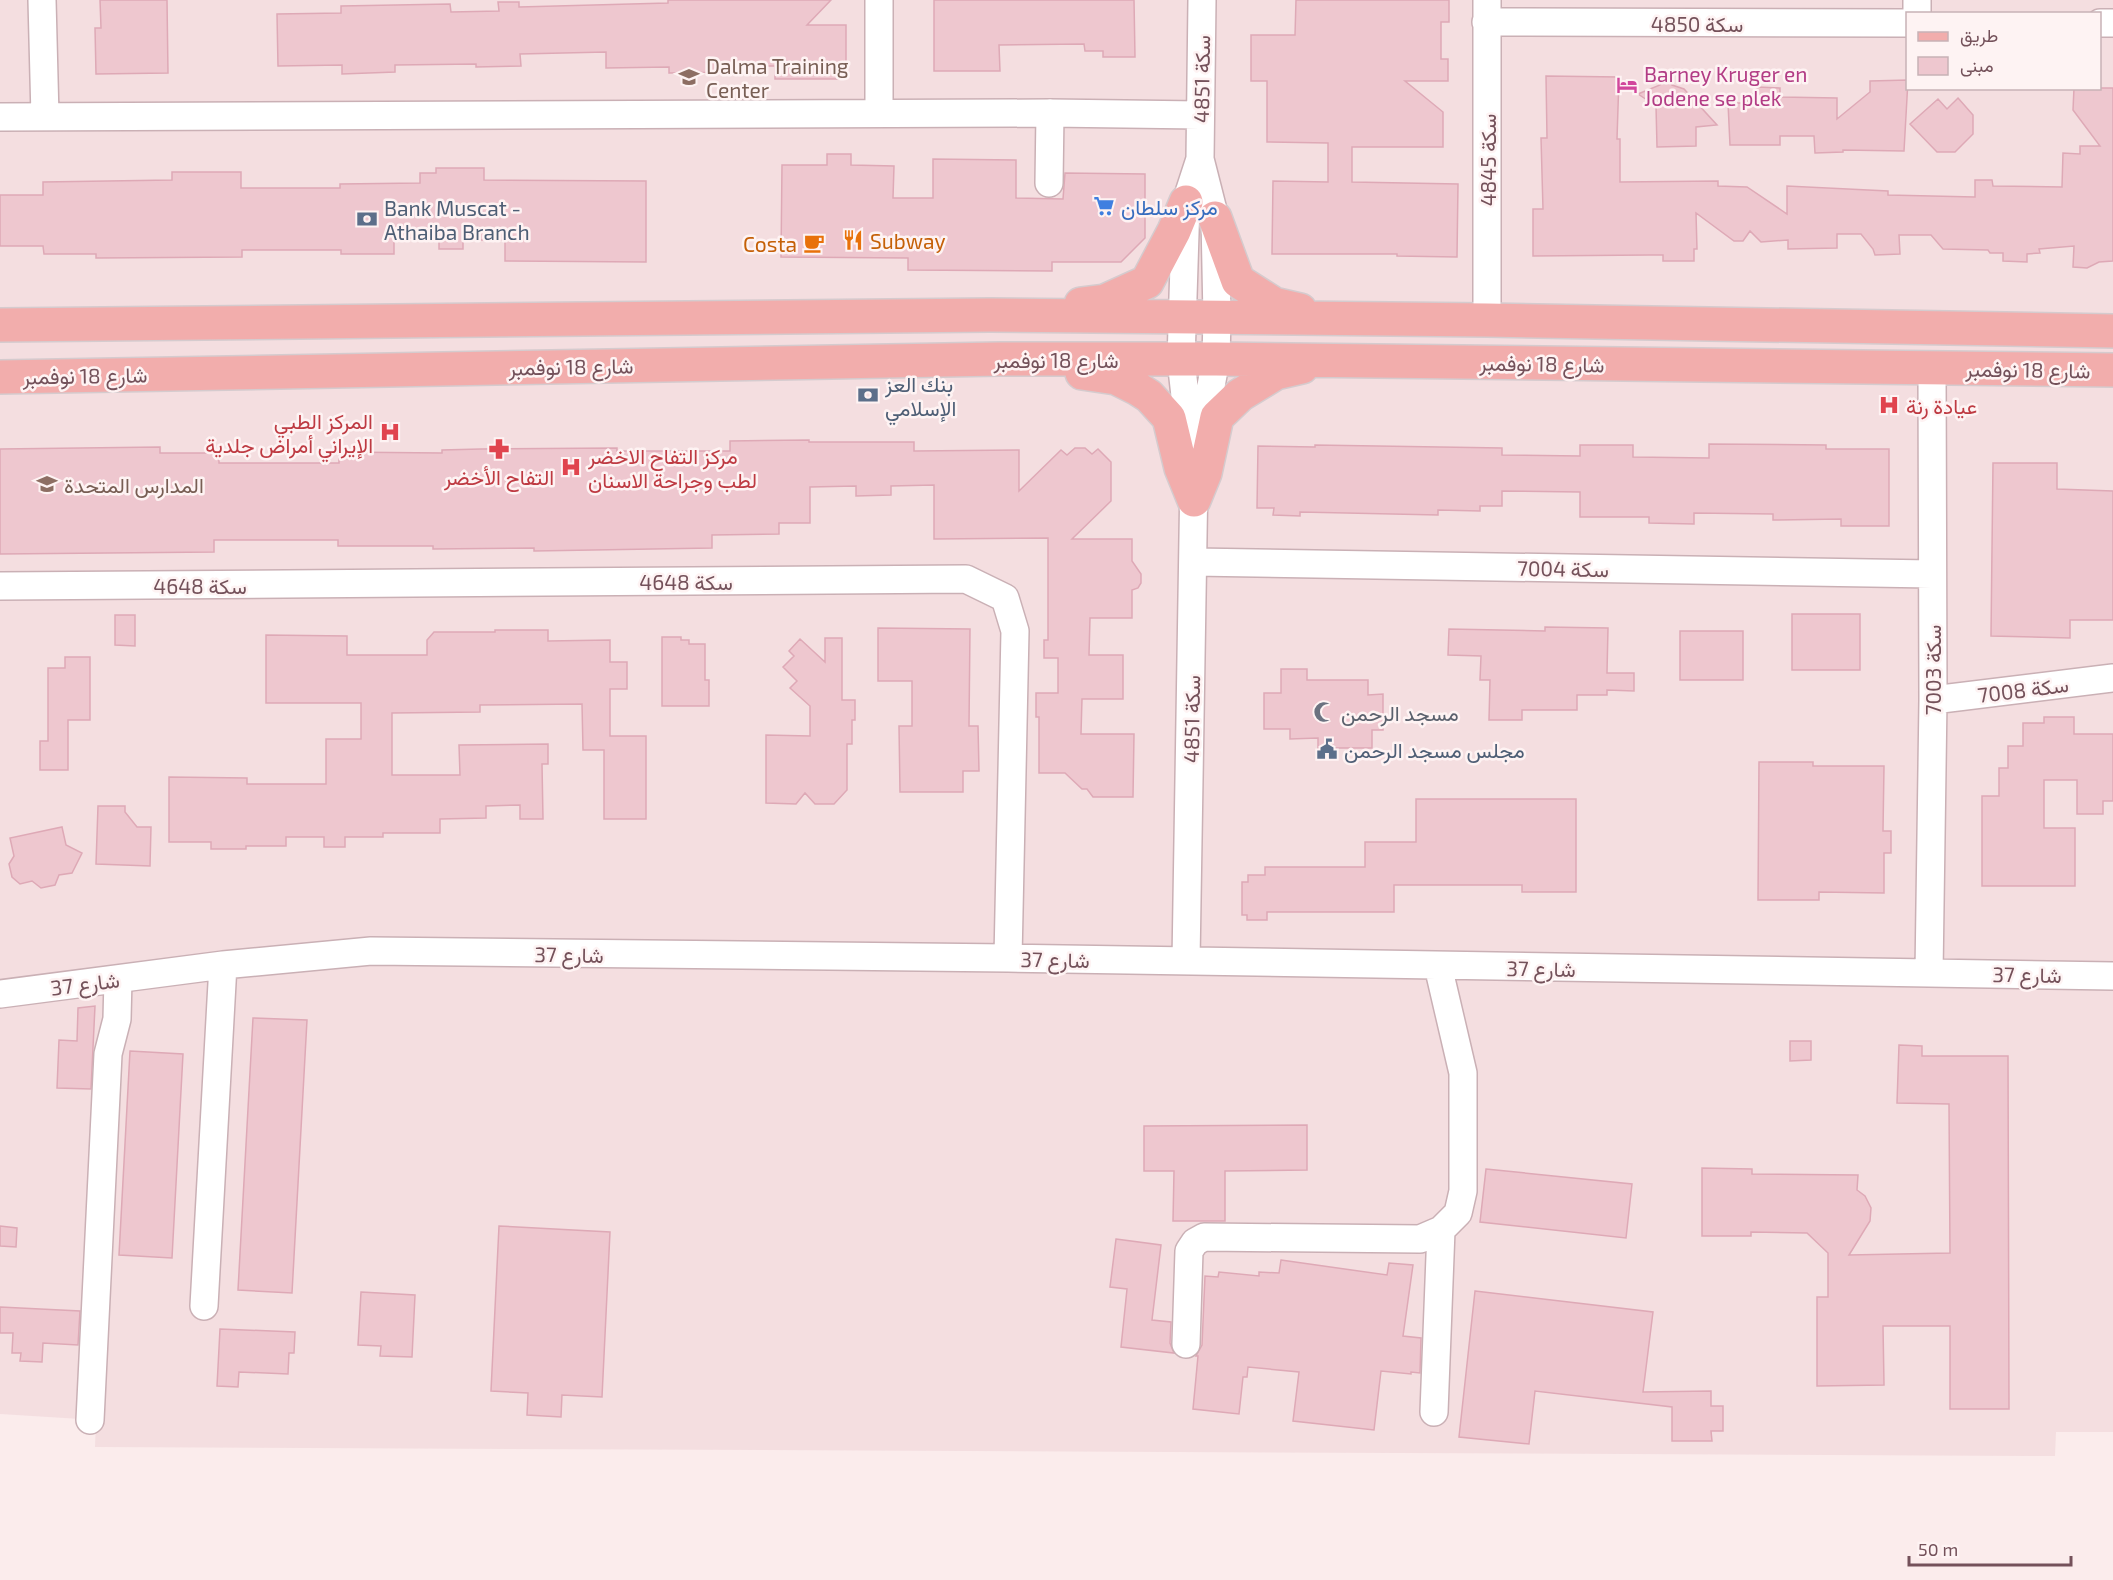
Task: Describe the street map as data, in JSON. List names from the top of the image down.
{
  "streets": {
    "main road": ["شارع 18 نوفمبر"],
    "street": [
      "سكة 4850",
      "سكة 4851",
      "سكة 4845",
      "سكة 7004",
      "سكة 4648",
      "سكة 7003",
      "سكة 7008",
      "شارع 37"
    ]
  },
  "crossings": [
    ["سكة 4850", "سكة 4845"],
    ["سكة 4851", "شارع 18 نوفمبر"],
    ["سكة 4851", "سكة 7004"],
    ["سكة 4851", "شارع 37"],
    ["سكة 4845", "شارع 18 نوفمبر"],
    ["شارع 18 نوفمبر", "سكة 7003"],
    ["سكة 7004", "سكة 7003"],
    ["سكة 4648", "شارع 37"],
    ["سكة 7003", "سكة 7008"],
    ["سكة 7003", "شارع 37"]
  ],
  "places": {
    "school or university": ["Dalma Training Center", "المدارس المتحدة"],
    "hotel": ["Barney Kruger en Jodene se plek"],
    "supermarket": ["مركز سلطان"],
    "bank": ["Bank Muscat - Athaiba Branch", "بنك العز الإسلامي"],
    "restaurant": ["Subway"],
    "cafe": ["Costa"],
    "hospital": ["عيادة رنة", "المركز الطبي الإيراني أمراض جلدية", "مركز التفاح الاخضر لطب وجراحة الاسنان"],
    "pharmacy": ["التفاح الأخضر"],
    "mosque": ["مسجد الرحمن"],
    "public building": ["مجلس مسجد الرحمن"]
  },
  "legend": ["طريق", "مبنى"],
  "scale_bar": "50 m"
}
